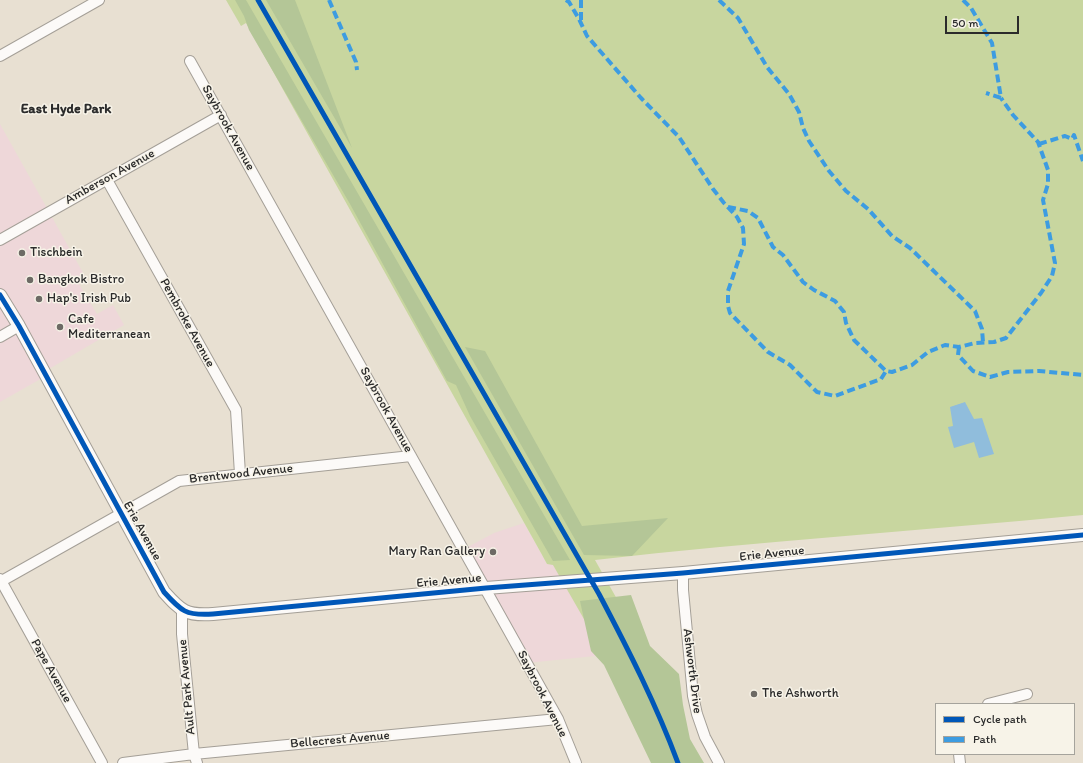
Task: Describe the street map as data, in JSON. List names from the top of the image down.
{
  "streets": {
    "street": [
      "Saybrook Avenue",
      "Amberson Avenue",
      "Pembroke Avenue",
      "Brentwood Avenue",
      "Erie Avenue",
      "Pape Avenue",
      "Ashworth Drive",
      "Ault Park Avenue",
      "Bellecrest Avenue"
    ]
  },
  "crossings": [
    ["Saybrook Avenue", "Amberson Avenue"],
    ["Saybrook Avenue", "Brentwood Avenue"],
    ["Saybrook Avenue", "Erie Avenue"],
    ["Saybrook Avenue", "Bellecrest Avenue"],
    ["Amberson Avenue", "Pembroke Avenue"],
    ["Pembroke Avenue", "Brentwood Avenue"],
    ["Brentwood Avenue", "Erie Avenue"],
    ["Brentwood Avenue", "Pape Avenue"],
    ["Erie Avenue", "Ashworth Drive"],
    ["Erie Avenue", "Ault Park Avenue"],
    ["Ault Park Avenue", "Bellecrest Avenue"]
  ],
  "districts": ["East Hyde Park"],
  "places": [
    "Tischbein",
    "Bangkok Bistro",
    "Hap's Irish Pub",
    "Cafe Mediterranean",
    "Mary Ran Gallery",
    "The Ashworth"
  ],
  "legend": ["Cycle path", "Path"],
  "scale_bar": "50 m"
}
